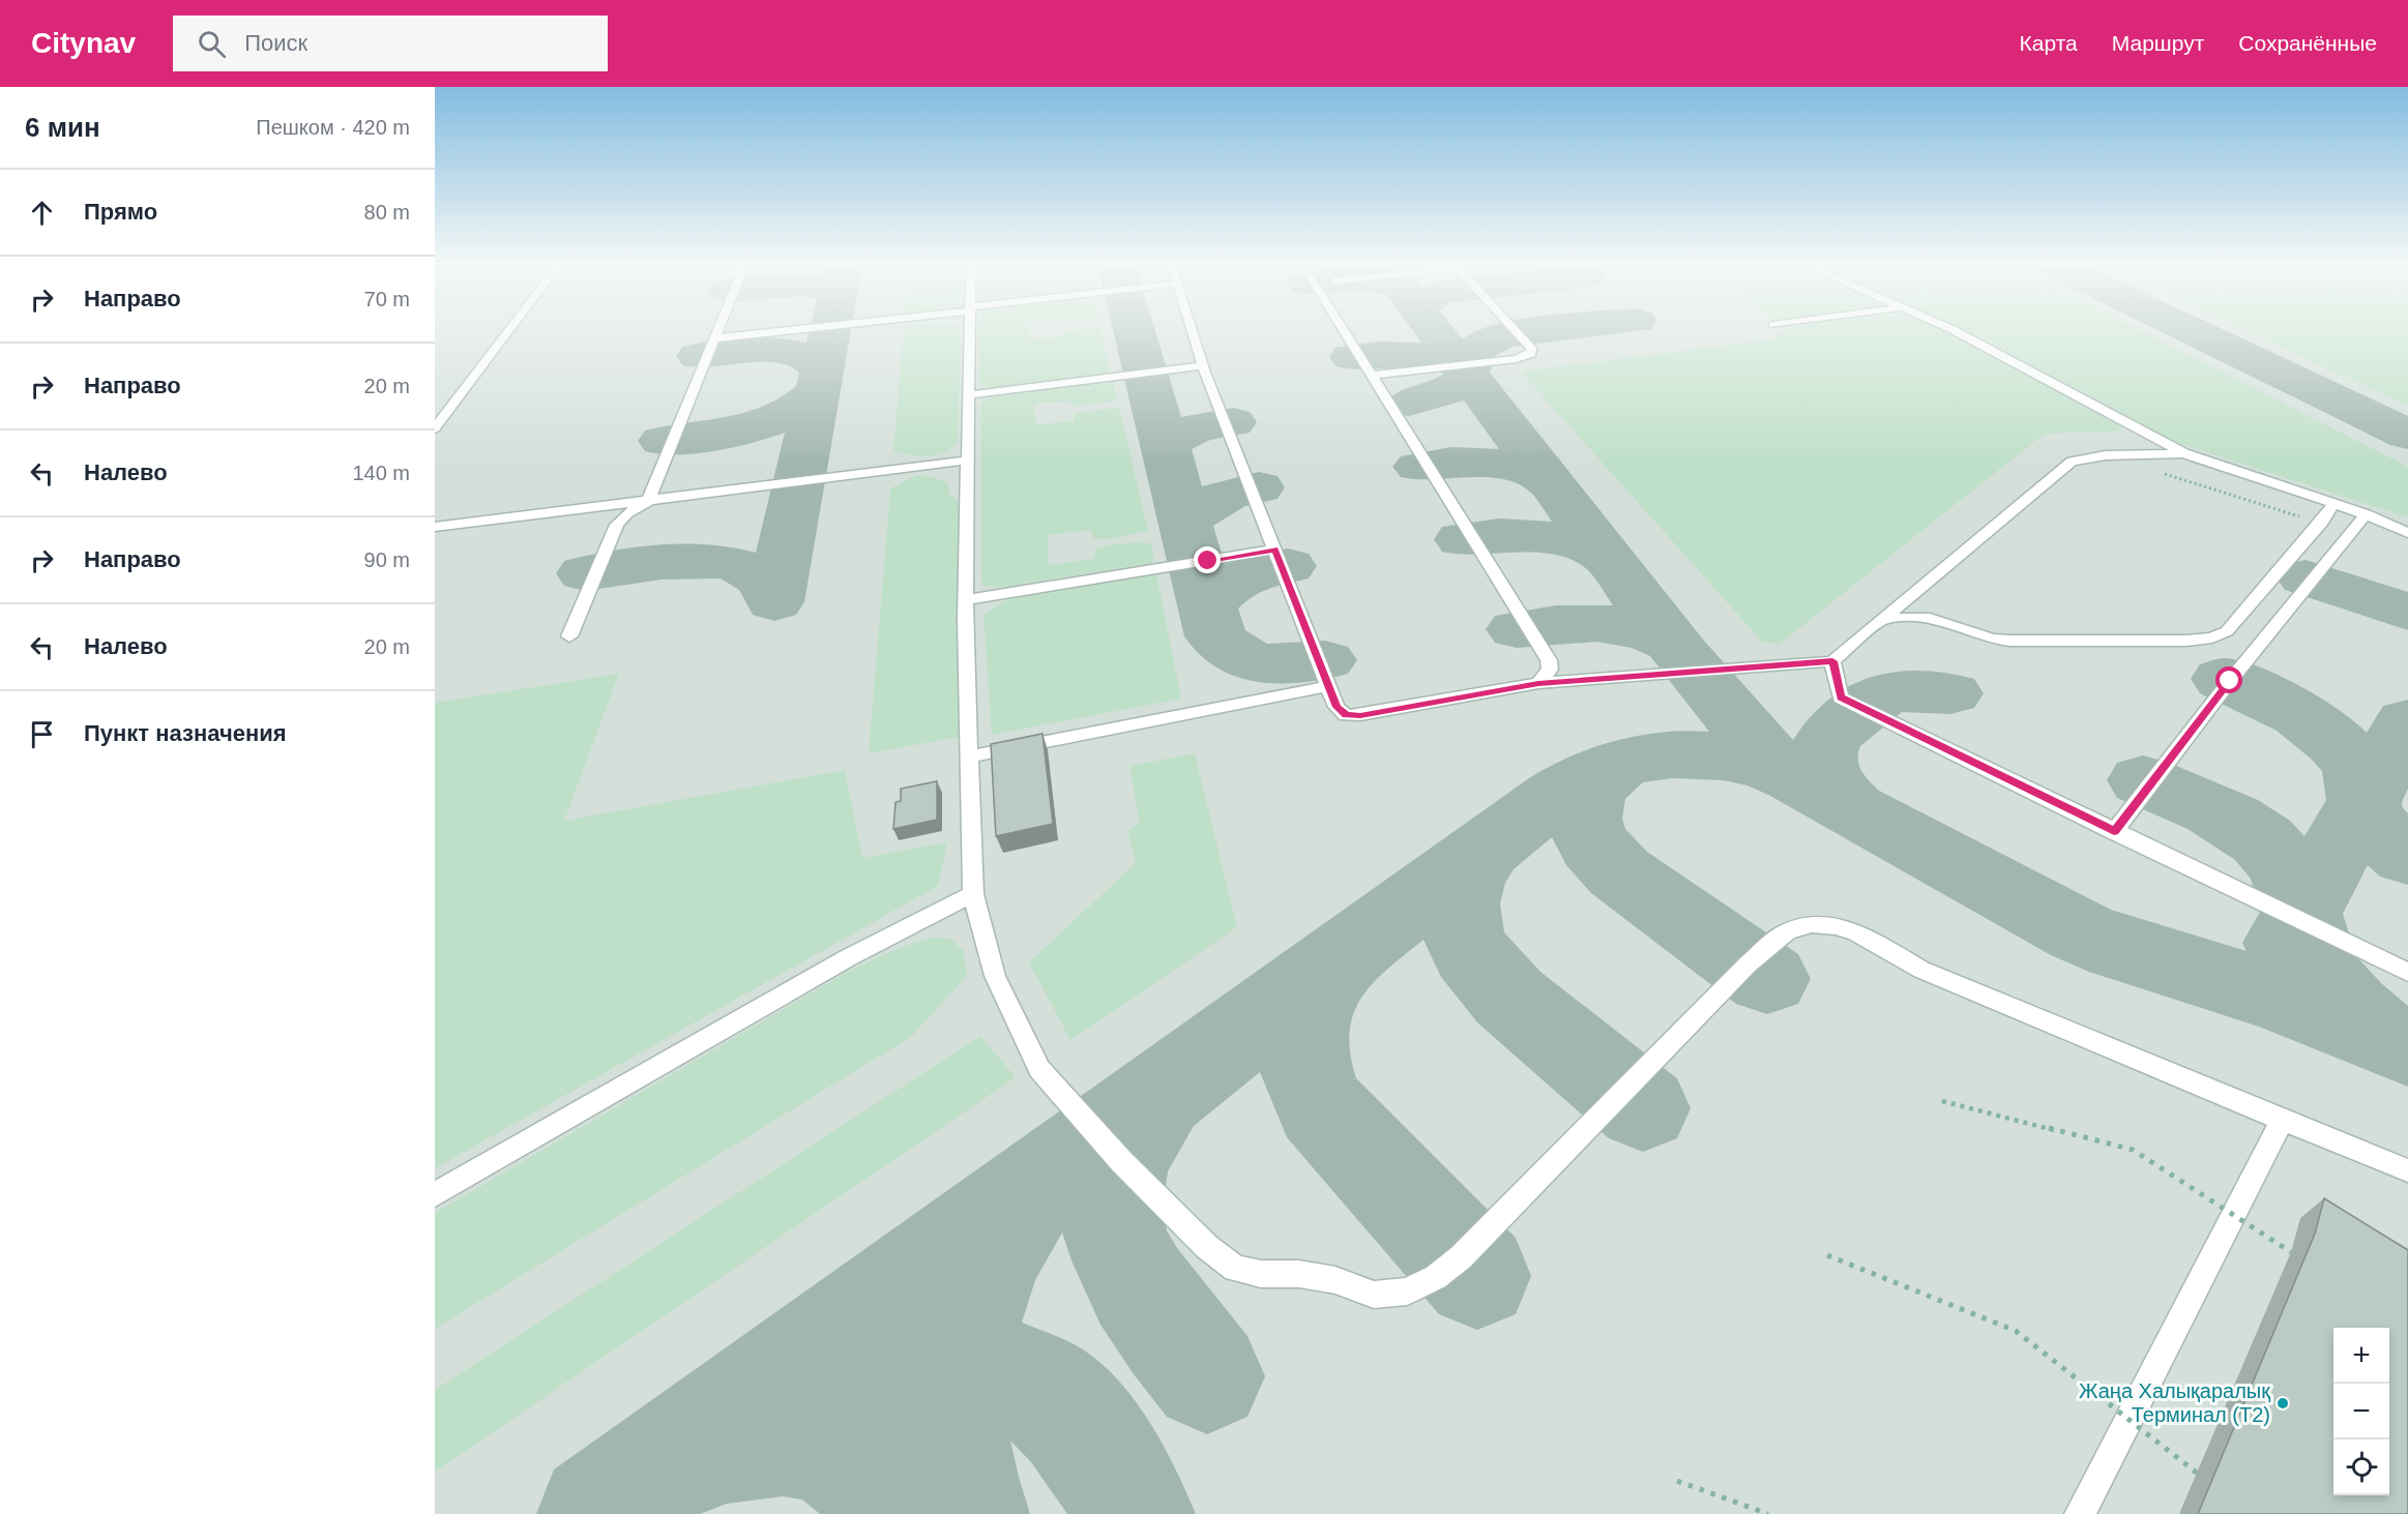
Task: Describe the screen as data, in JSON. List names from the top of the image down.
{
  "places": ["Жаңа Халықаралық Терминал (Т2)"],
  "page": {
    "header": "Citynav",
    "search": "Поиск",
    "nav": ["Карта", "Маршрут", "Сохранённые"],
    "heading": ["6 мин", "Пешком · 420 m"],
    "list": [
      ["Прямо", "80 m"],
      ["Направо", "70 m"],
      ["Направо", "20 m"],
      ["Налево", "140 m"],
      ["Направо", "90 m"],
      ["Налево", "20 m"],
      "Пункт назначения"
    ],
    "map_buttons": ["+", "−"]
  }
}
